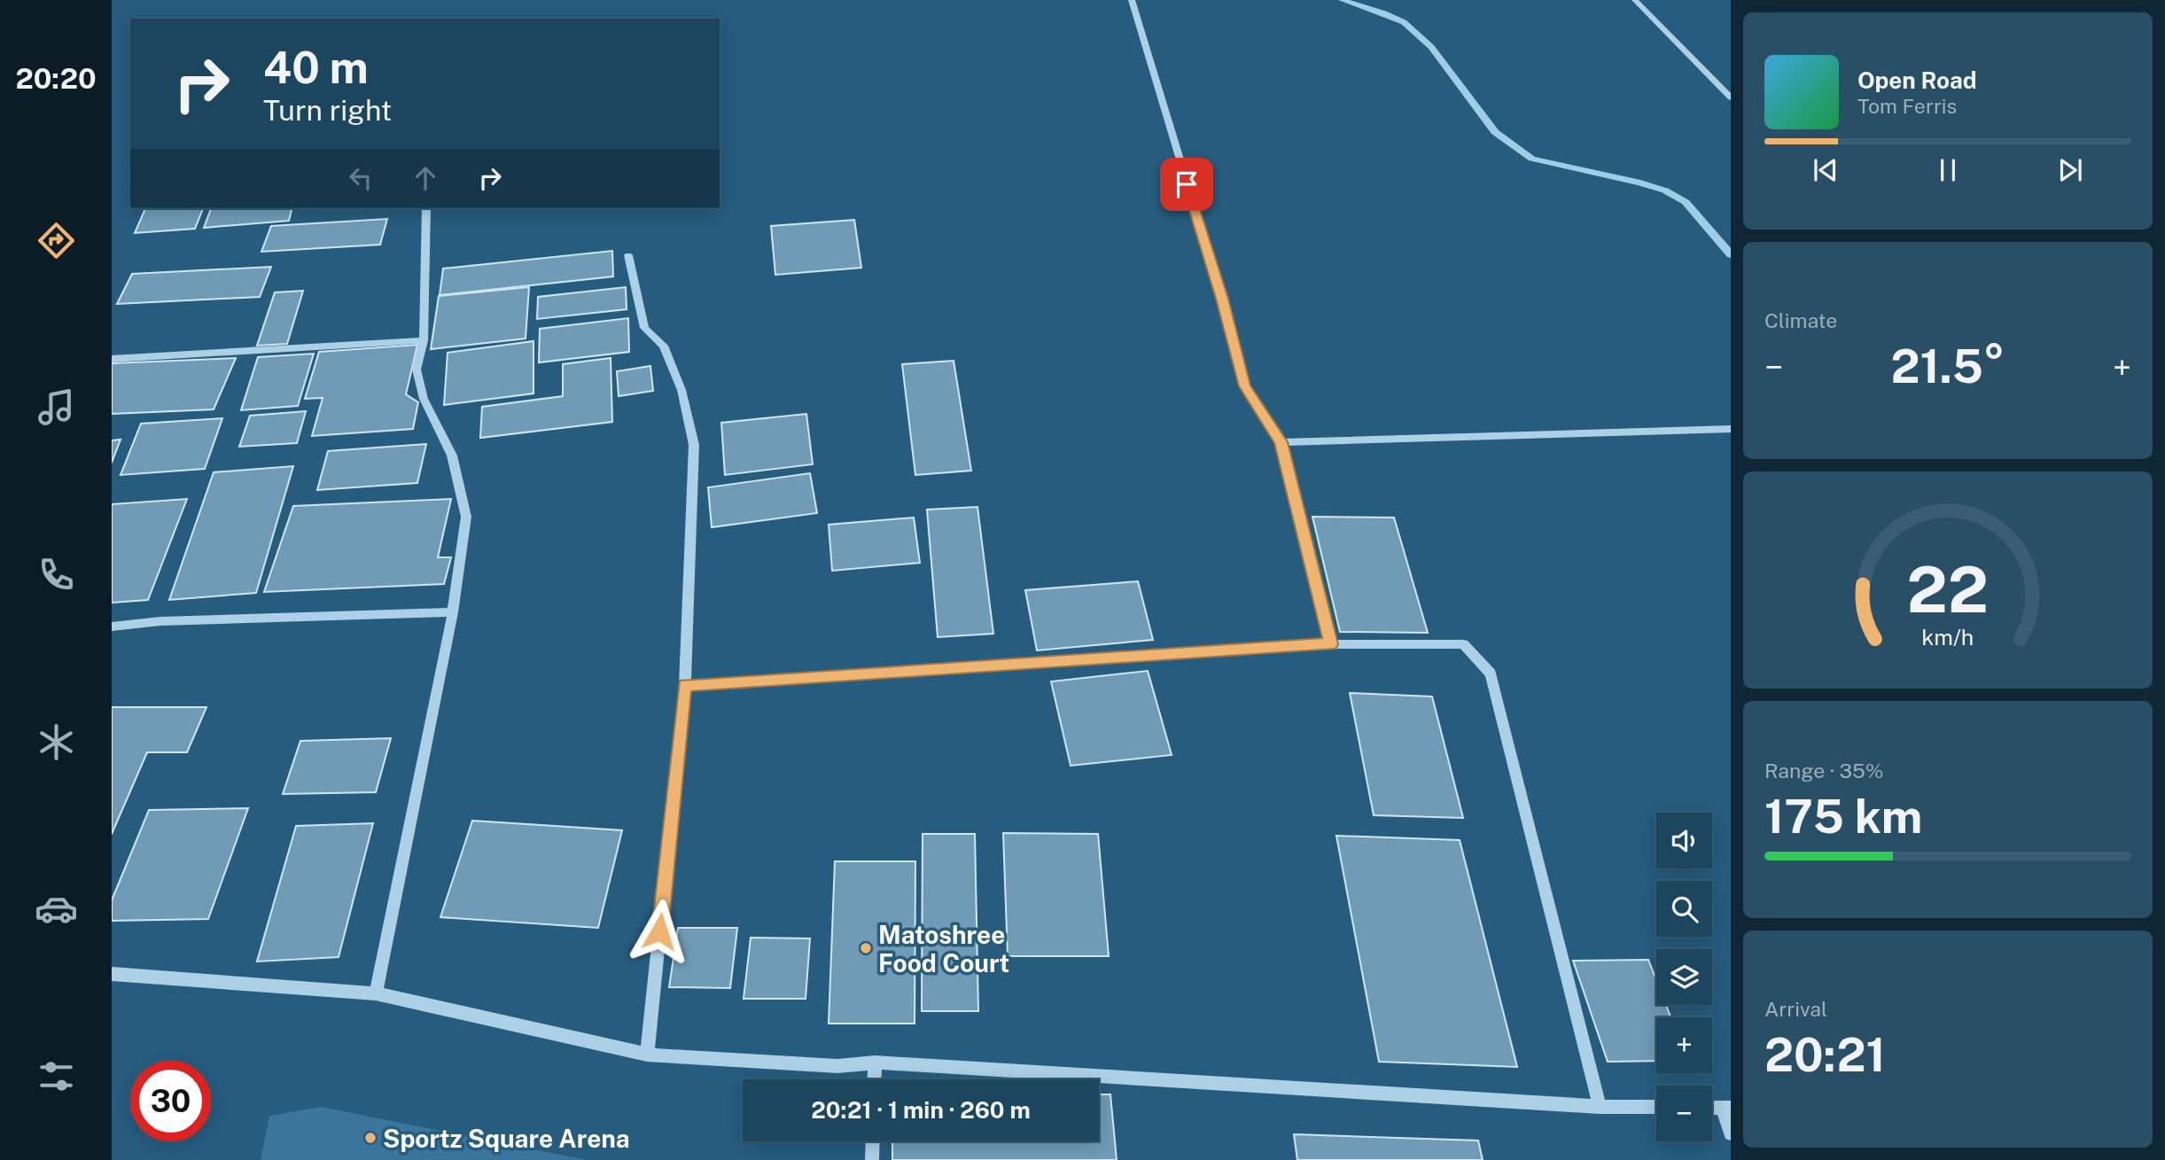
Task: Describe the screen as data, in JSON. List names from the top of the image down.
{
  "places": ["Matoshree Food Court", "Sportz Square Arena"],
  "page": {
    "tabs": "20:20",
    "turn": ["40 m", "Turn right"],
    "song": ["Open Road", "Tom Ferris"],
    "tile": [
      "Climate",
      ["Range · 35%", "175 km"],
      ["Arrival", "20:21"]
    ],
    "heat": ["−", "21.5°", "+"],
    "map_buttons": ["+", "−"],
    "limit": "30",
    "trip": "20:21 · 1 min · 260 m",
    "gauge": ["22", "km/h"]
  }
}
